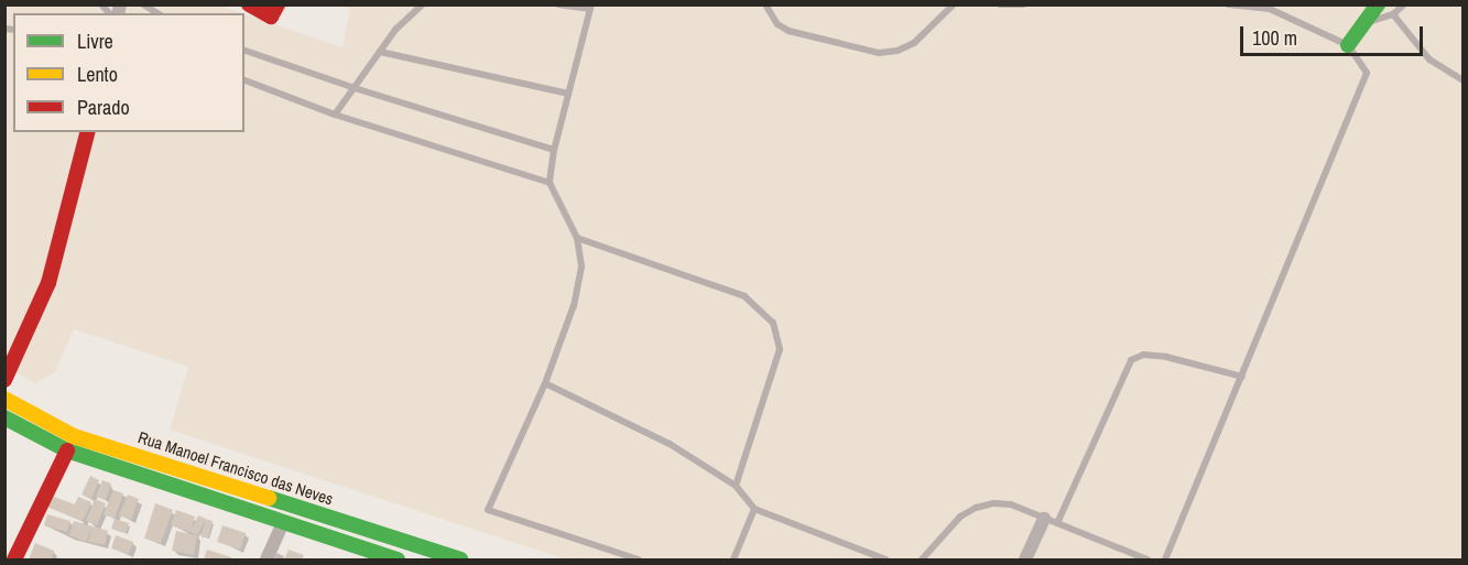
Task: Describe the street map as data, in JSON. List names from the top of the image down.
{
  "streets": {
    "main road": ["Rua Manoel Francisco das Neves"]
  },
  "legend": ["Livre", "Lento", "Parado"],
  "scale_bar": "100 m"
}
